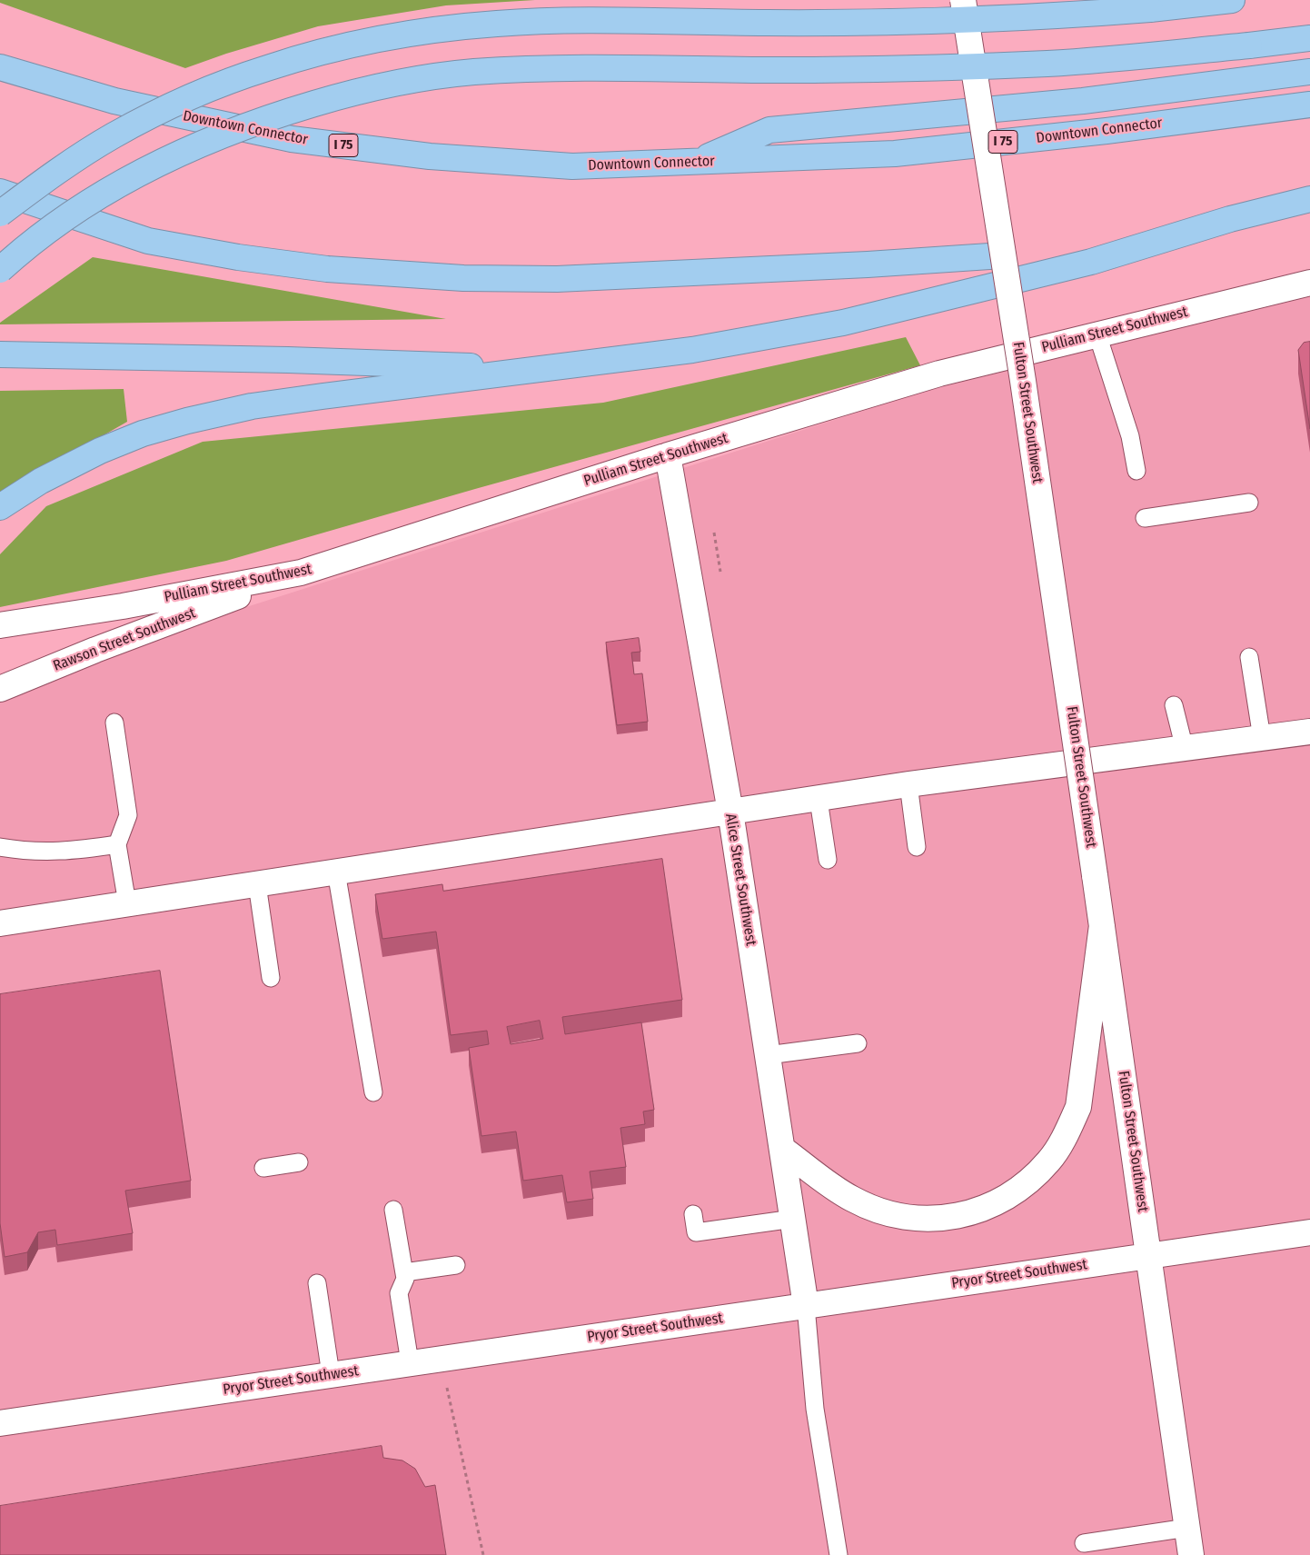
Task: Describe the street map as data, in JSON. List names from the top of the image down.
{
  "streets": {
    "highway": ["Downtown Connector", "I 75"],
    "main road": [
      "Pulliam Street Southwest",
      "Fulton Street Southwest",
      "Rawson Street Southwest",
      "Alice Street Southwest",
      "Pryor Street Southwest"
    ]
  },
  "crossings": [
    ["Pulliam Street Southwest", "Rawson Street Southwest"],
    ["Pulliam Street Southwest", "Alice Street Southwest"],
    ["Fulton Street Southwest", "Pryor Street Southwest"],
    ["Alice Street Southwest", "Pryor Street Southwest"]
  ]
}
